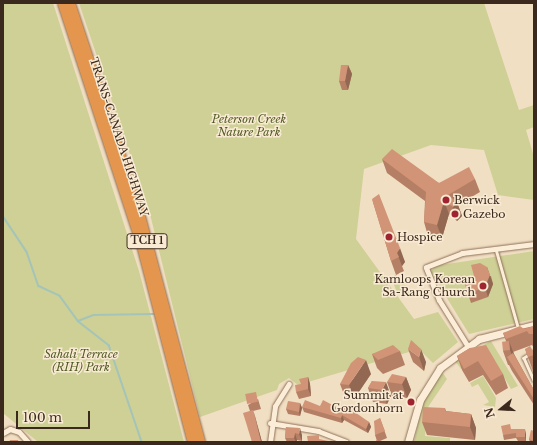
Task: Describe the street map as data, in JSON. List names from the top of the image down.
{
  "streets": {
    "highway": ["TRANS-CANADA HIGHWAY", "TCH 1"]
  },
  "parks": ["Peterson Creek Nature Park", "Sahali Terrace (RIH) Park"],
  "places": [
    "Berwick",
    "Gazebo",
    "Hospice",
    "Kamloops Korean Sa-Rang Church",
    "Summit at Gordonhorn"
  ],
  "scale_bar": "100 m",
  "north": "left"
}
